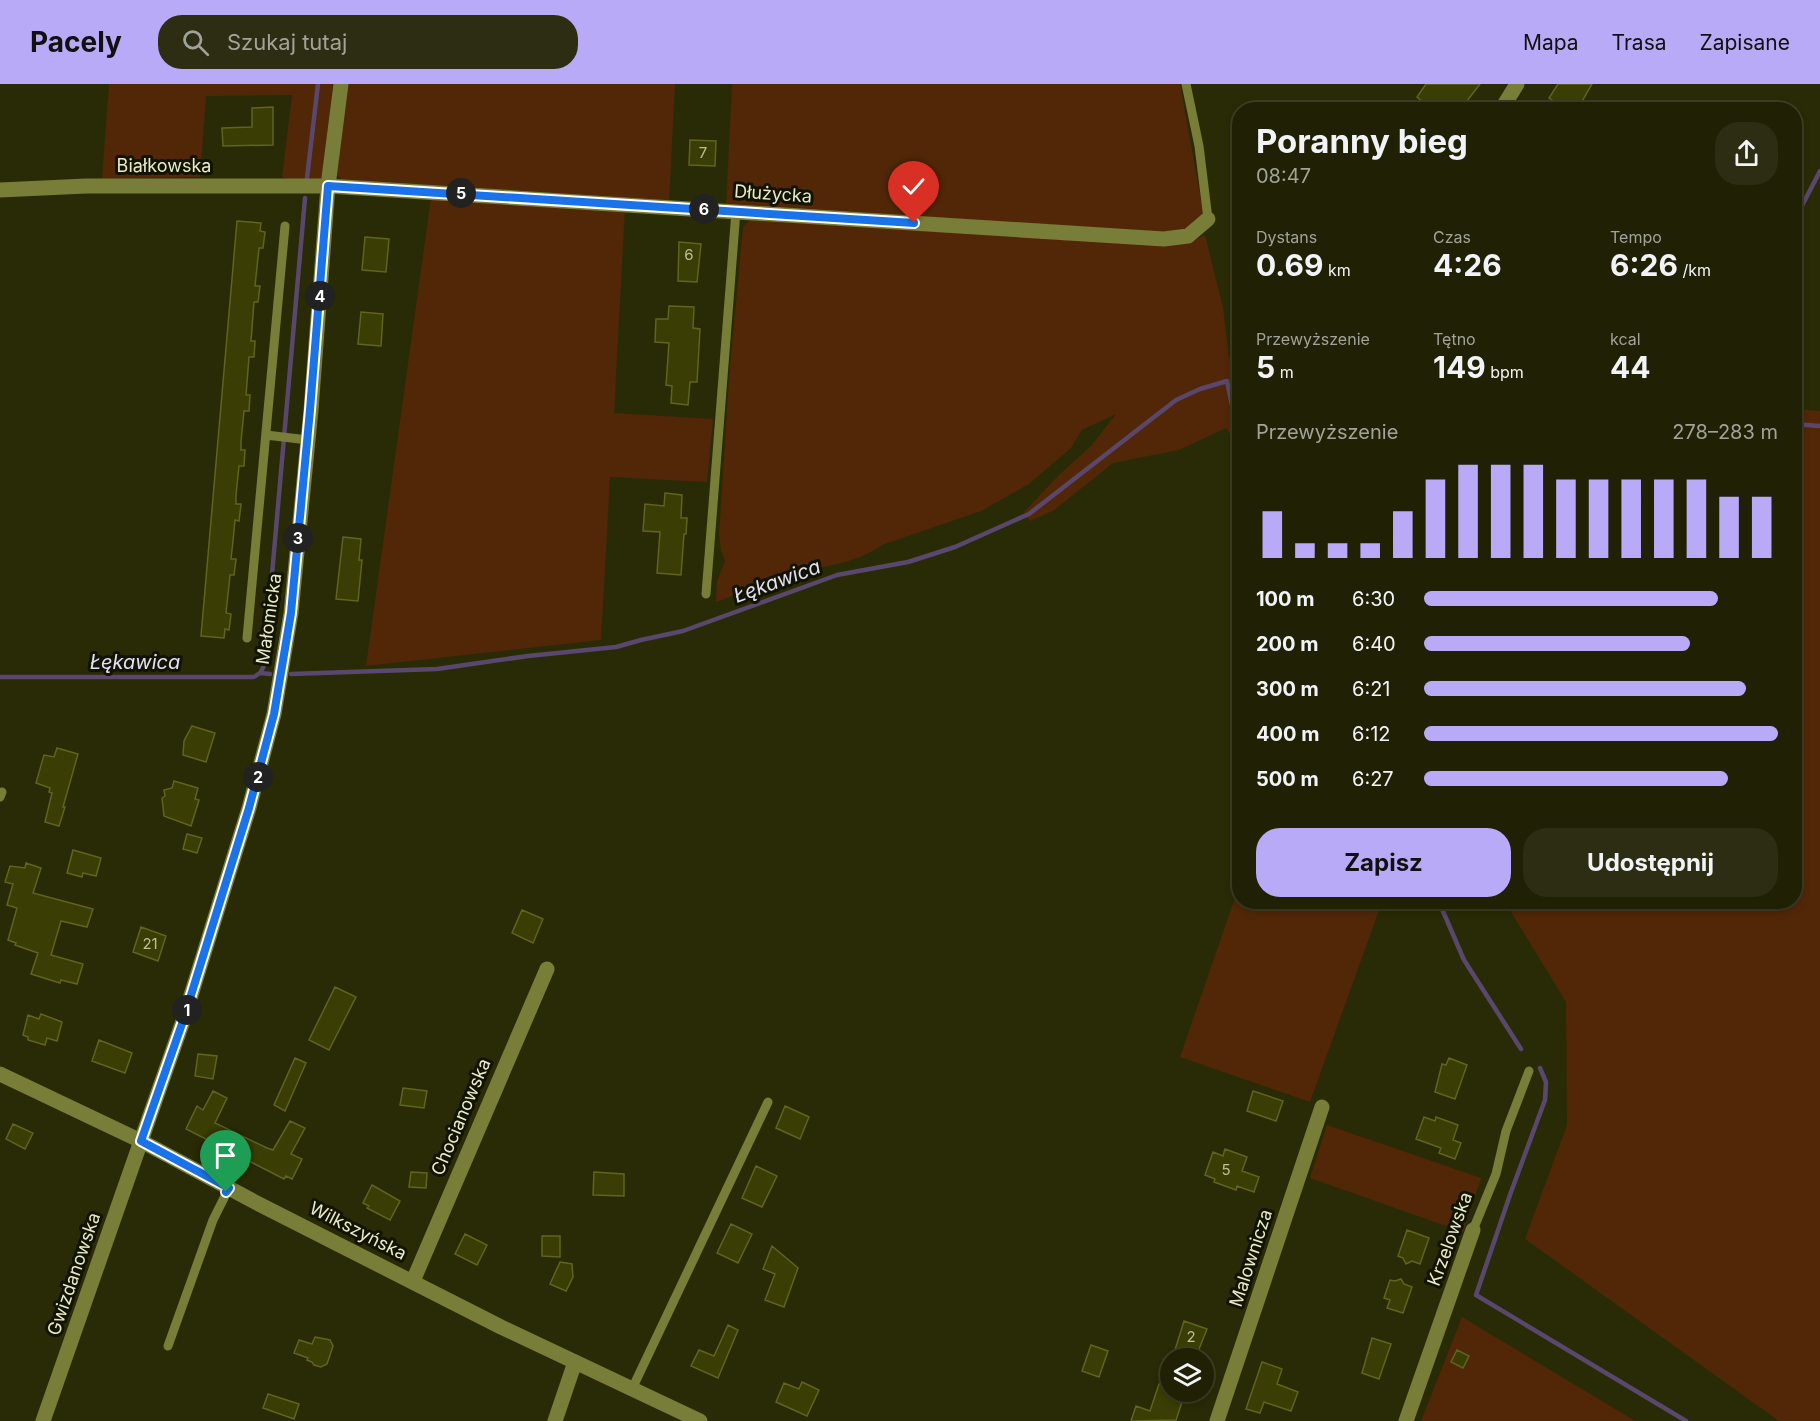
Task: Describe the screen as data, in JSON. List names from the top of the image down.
{
  "streets": {
    "street": [
      "Białkowska",
      "Dłużycka",
      "Małomicka",
      "Chocianowska",
      "Wilkszyńska",
      "Krzelowska",
      "Malownicza",
      "Gwizdanowska"
    ]
  },
  "crossings": [
    ["Białkowska", "Dłużycka"],
    ["Białkowska", "Małomicka"],
    ["Dłużycka", "Małomicka"],
    ["Małomicka", "Wilkszyńska"],
    ["Małomicka", "Gwizdanowska"],
    ["Chocianowska", "Wilkszyńska"],
    ["Wilkszyńska", "Gwizdanowska"]
  ],
  "water": ["Łękawica"],
  "house_numbers": [
    "7",
    "6",
    "21",
    "5",
    "2"
  ],
  "page": {
    "header": "Pacely",
    "search": "Szukaj tutaj",
    "nav": ["Mapa", "Trasa", "Zapisane"],
    "heading": ["Poranny bieg", "08:47"],
    "pins": [
      "5",
      "6",
      "4",
      "3",
      "2",
      "1"
    ],
    "stats": [
      ["Dystans", "0.69 km"],
      ["Czas", "4:26"],
      ["Tempo", "6:26 /km"],
      ["Przewyższenie", "5 m"],
      ["Tętno", "149 bpm"],
      ["kcal", "44"]
    ],
    "chart": ["Przewyższenie", "278–283 m"],
    "list": [
      {
        "name": "100 m",
        "note": "6:30"
      },
      {
        "name": "200 m",
        "note": "6:40"
      },
      {
        "name": "300 m",
        "note": "6:21"
      },
      {
        "name": "400 m",
        "note": "6:12"
      },
      {
        "name": "500 m",
        "note": "6:27"
      }
    ],
    "buttons": ["Zapisz", "Udostępnij"]
  }
}
